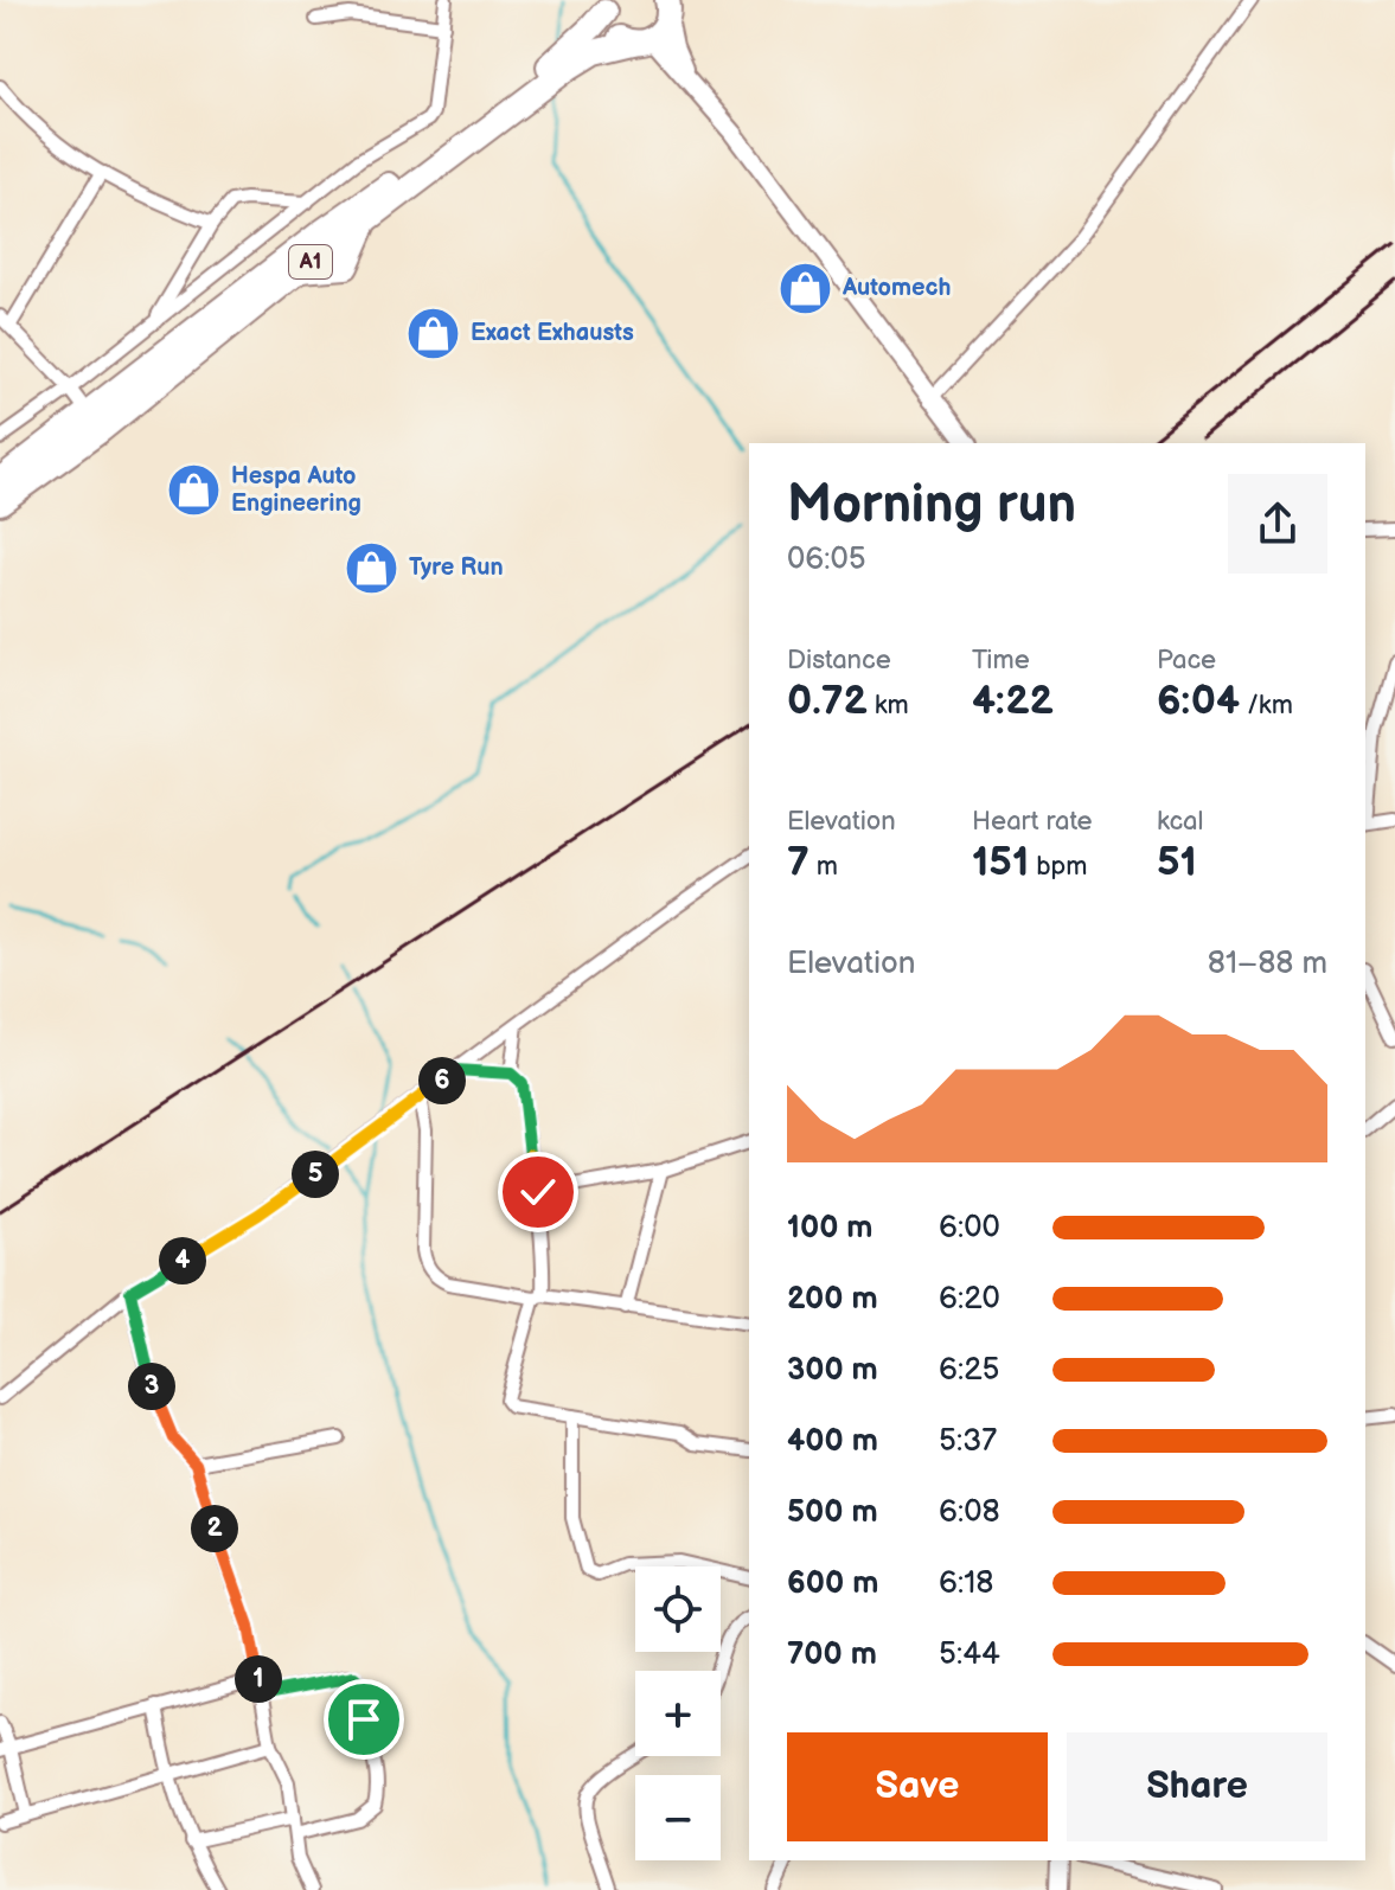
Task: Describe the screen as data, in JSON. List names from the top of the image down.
{
  "streets": {
    "highway": ["A1"]
  },
  "places": {
    "shop": [
      "Automech",
      "Exact Exhausts",
      "Hespa Auto Engineering",
      "Tyre Run"
    ]
  },
  "page": {
    "heading": ["Morning run", "06:05"],
    "stats": [
      ["Distance", "0.72 km"],
      ["Time", "4:22"],
      ["Pace", "6:04 /km"],
      ["Elevation", "7 m"],
      ["Heart rate", "151 bpm"],
      ["kcal", "51"]
    ],
    "chart": ["Elevation", "81–88 m"],
    "pins": [
      "6",
      "5",
      "4",
      "3",
      "2",
      "1"
    ],
    "list": [
      {
        "name": "100 m",
        "note": "6:00"
      },
      {
        "name": "200 m",
        "note": "6:20"
      },
      {
        "name": "300 m",
        "note": "6:25"
      },
      {
        "name": "400 m",
        "note": "5:37"
      },
      {
        "name": "500 m",
        "note": "6:08"
      },
      {
        "name": "600 m",
        "note": "6:18"
      },
      {
        "name": "700 m",
        "note": "5:44"
      }
    ],
    "map_buttons": ["+", "−"],
    "buttons": ["Save", "Share"]
  }
}
